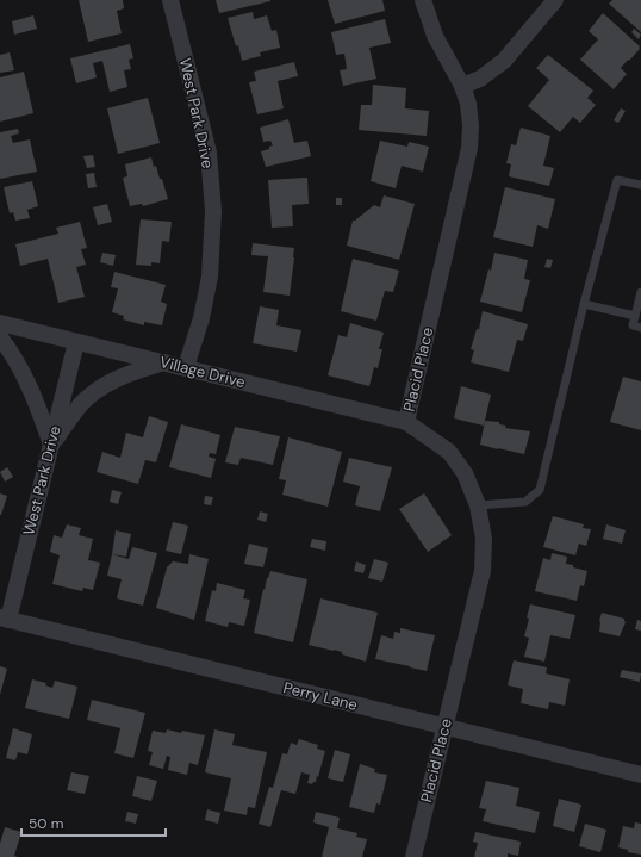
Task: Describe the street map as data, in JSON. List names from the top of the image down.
{
  "streets": {
    "street": [
      "West Park Drive",
      "Placid Place",
      "Village Drive",
      "Perry Lane"
    ]
  },
  "crossings": [
    ["West Park Drive", "Village Drive"],
    ["West Park Drive", "Perry Lane"],
    ["Placid Place", "Village Drive"],
    ["Placid Place", "Perry Lane"]
  ],
  "scale_bar": "50 m"
}
